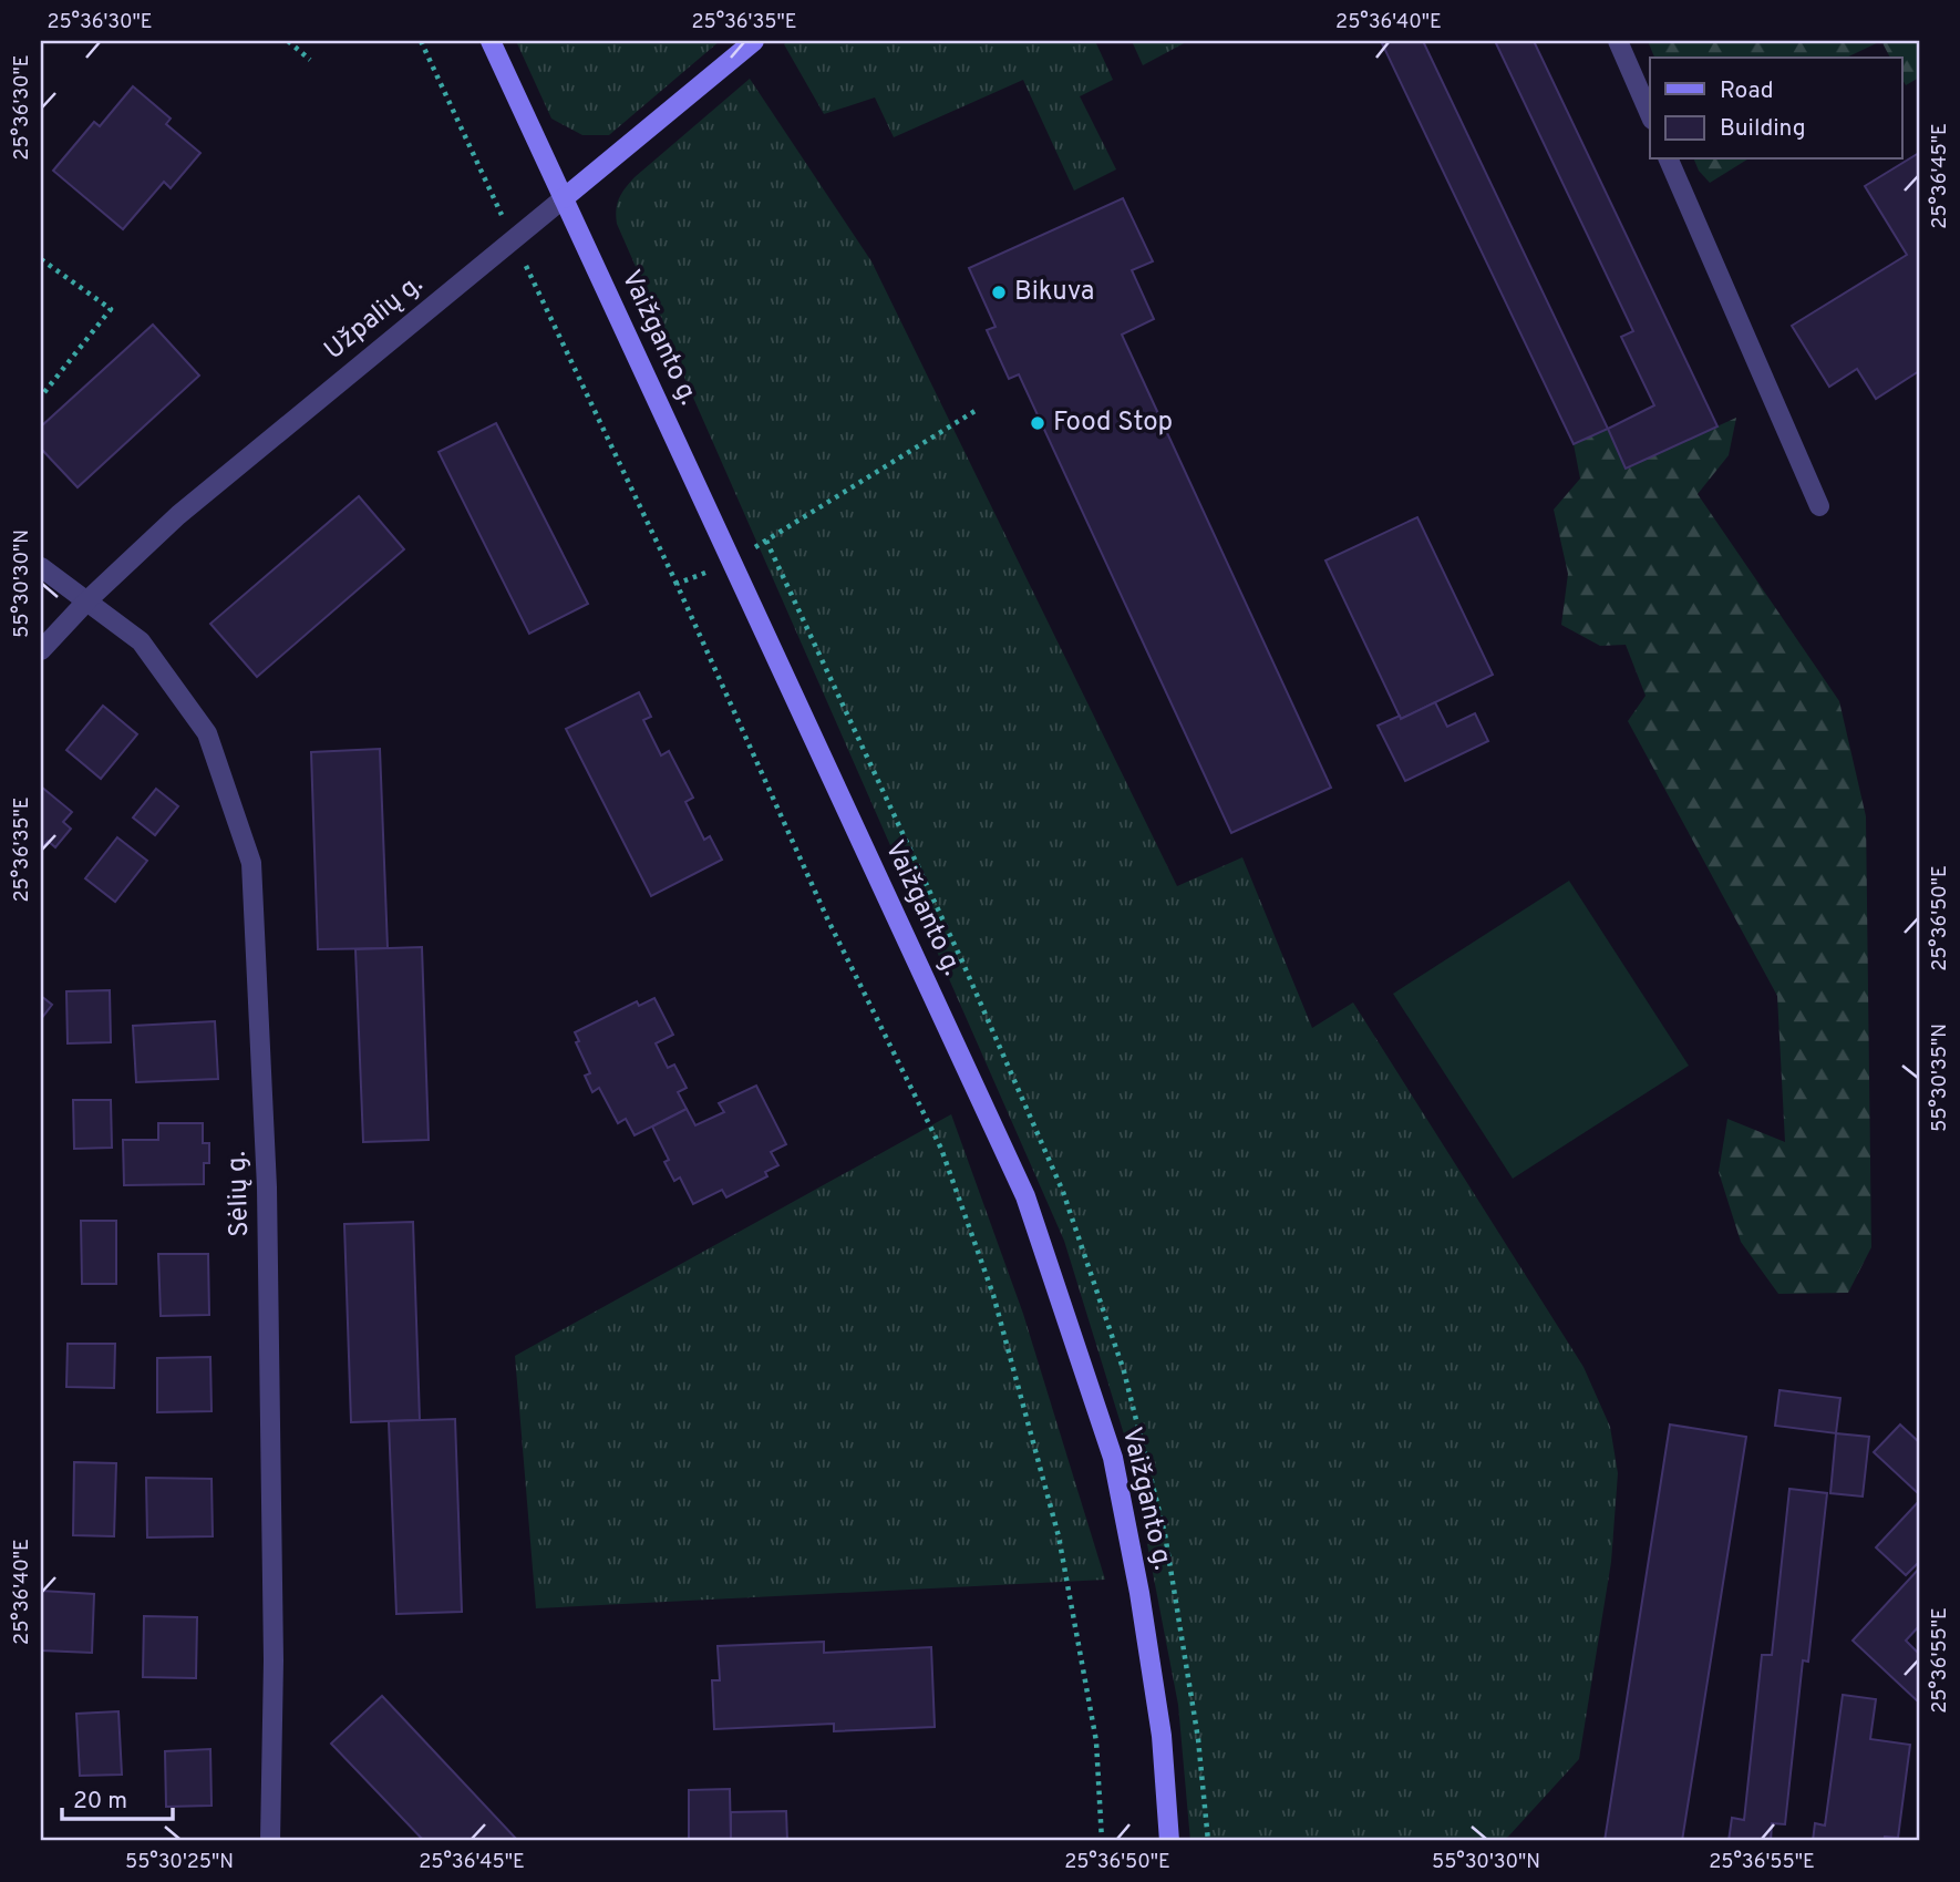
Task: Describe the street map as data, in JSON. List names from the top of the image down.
{
  "streets": {
    "main road": ["Užpalių g.", "Vaižganto g."],
    "street": ["Sėlių g."]
  },
  "crossings": [
    ["Užpalių g.", "Vaižganto g."],
    ["Užpalių g.", "Sėlių g."]
  ],
  "places": ["Bikuva", "Food Stop"],
  "legend": ["Road", "Building"],
  "scale_bar": "20 m",
  "coordinates": [
    "25°36'30\"E",
    "25°36'35\"E",
    "25°36'40\"E",
    "25°36'45\"E",
    "55°30'30\"N",
    "25°36'50\"E",
    "55°30'35\"N",
    "25°36'55\"E",
    "55°30'25\"N"
  ]
}
